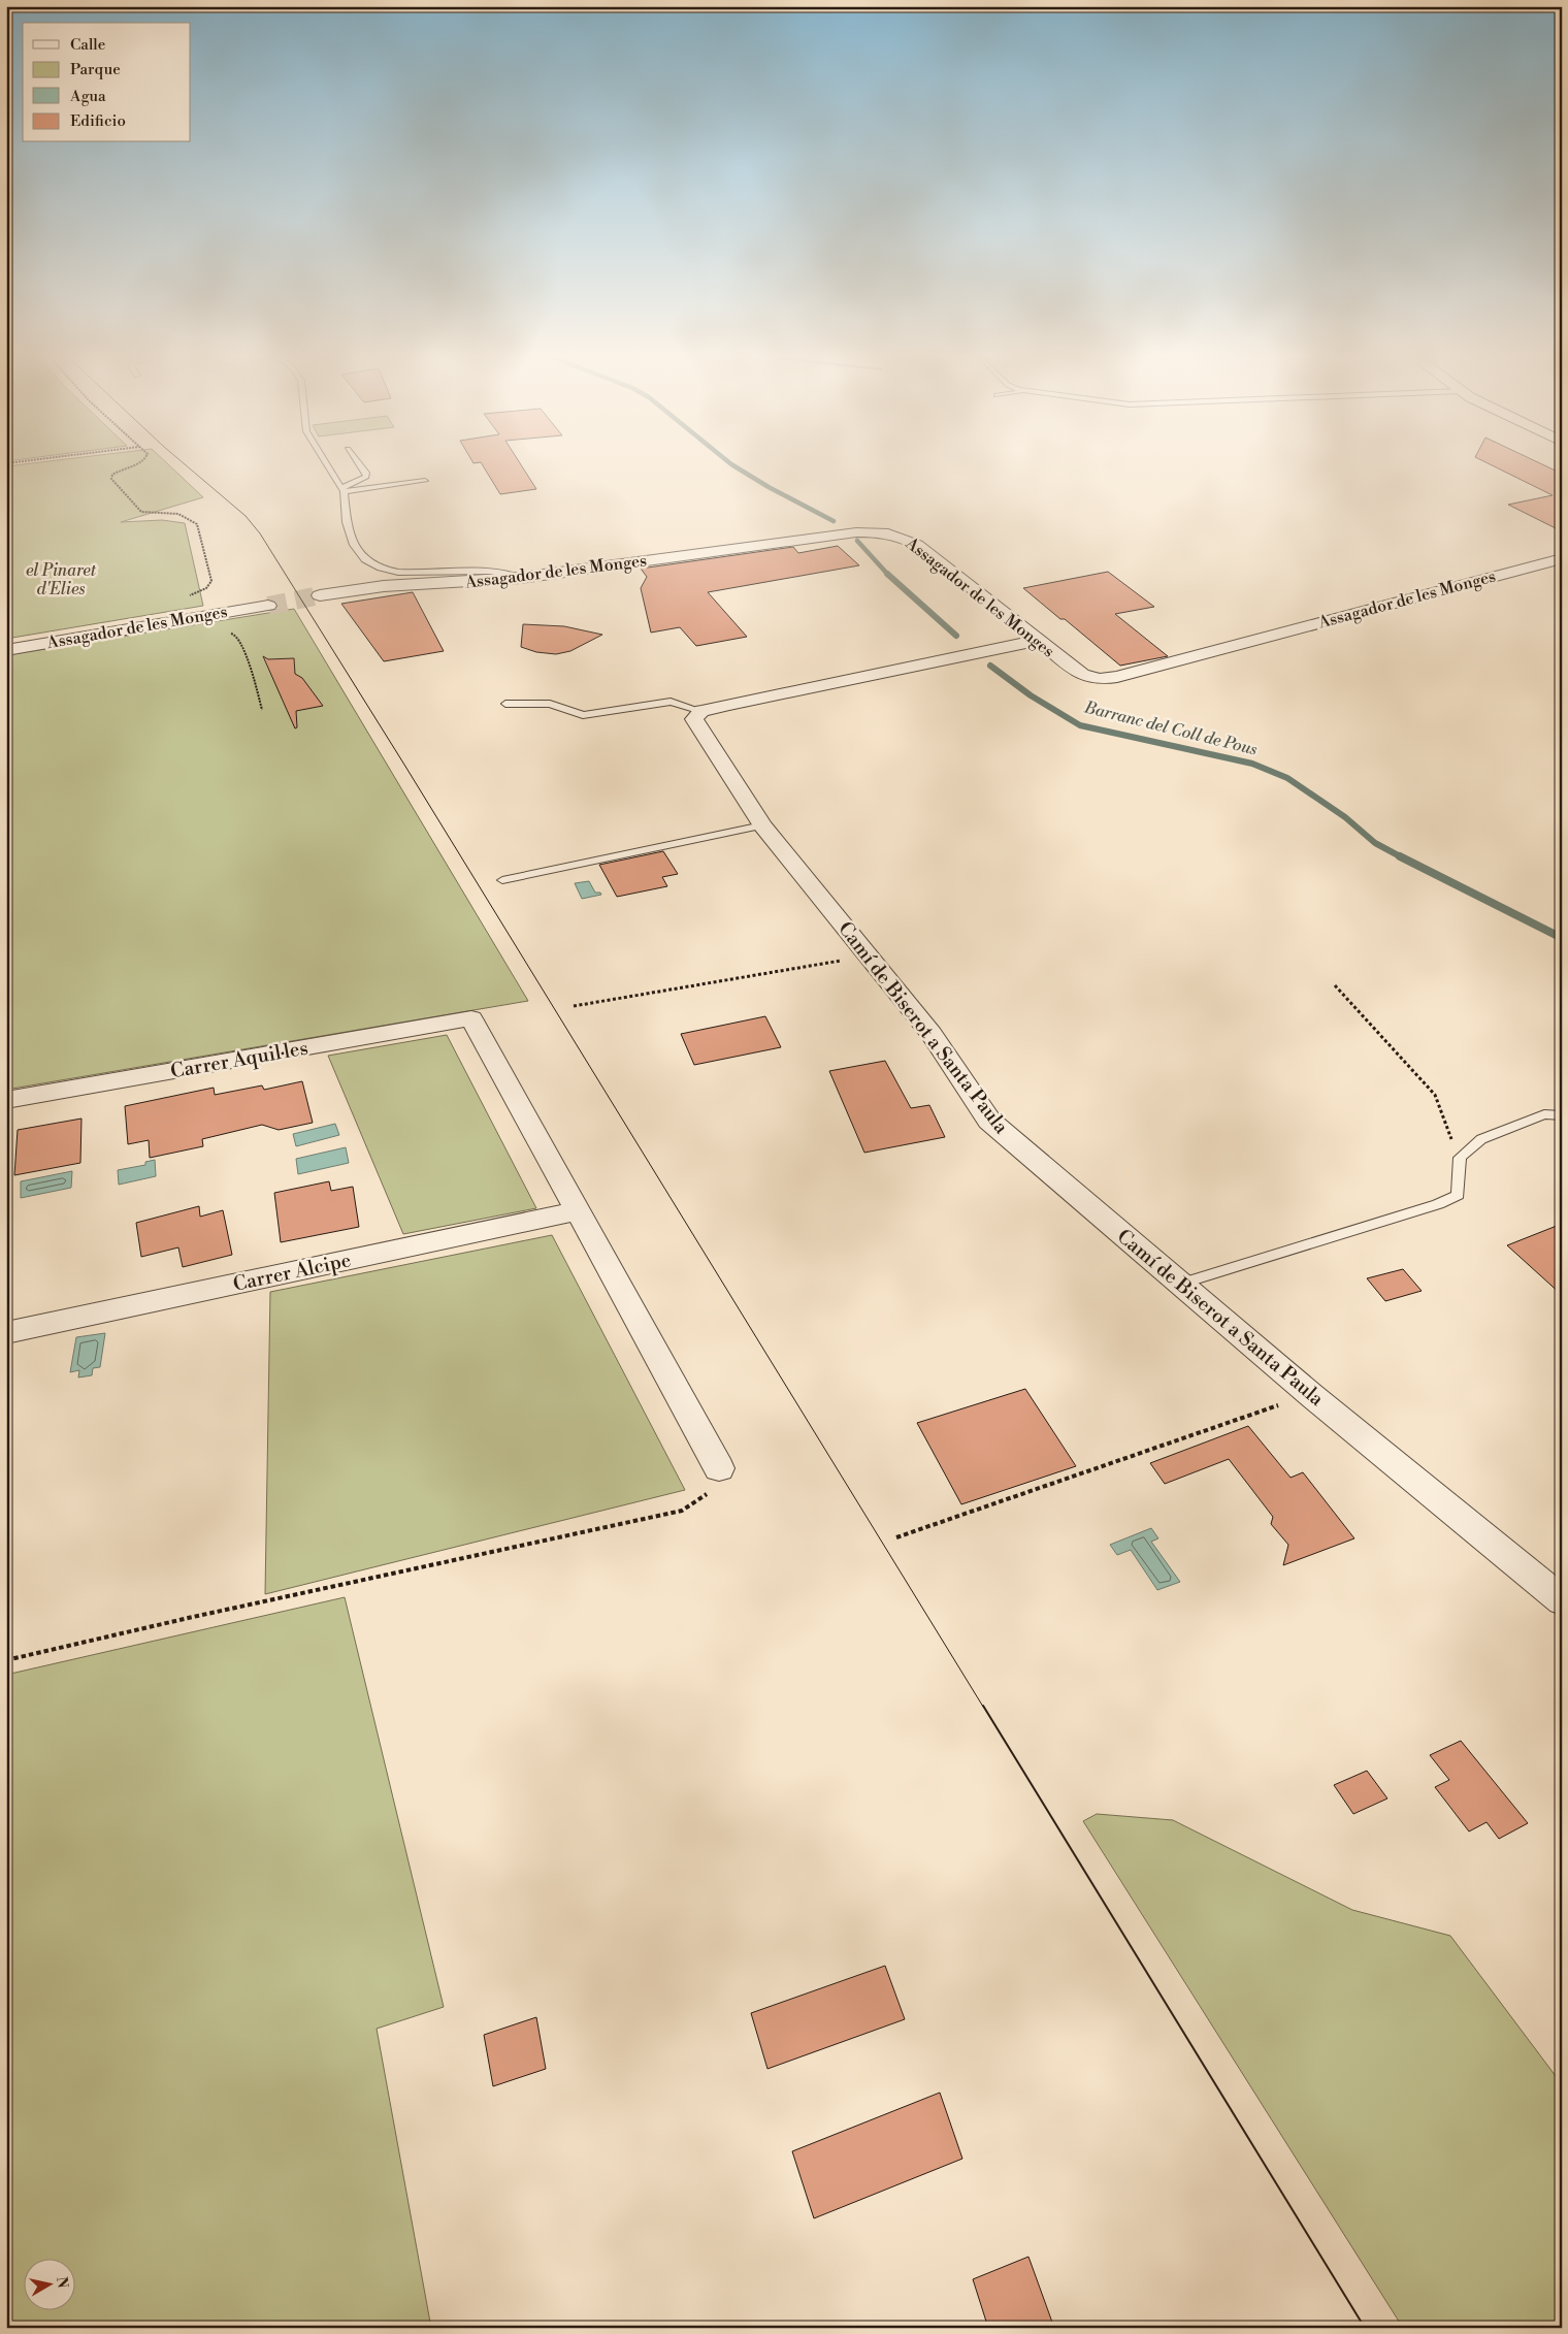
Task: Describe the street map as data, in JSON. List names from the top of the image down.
{
  "streets": {
    "street": [
      "Assagador de les Monges",
      "Camí de Biserot a Santa Paula",
      "Carrer Aquil·les",
      "Carrer Alcipe"
    ]
  },
  "crossings": [
    ["Carrer Aquil·les", "Carrer Alcipe"]
  ],
  "water": ["Barranc del Coll de Pous"],
  "parks": ["el Pinaret d'Elies"],
  "legend": [
    "Calle",
    "Parque",
    "Agua",
    "Edificio"
  ],
  "north": "right"
}
